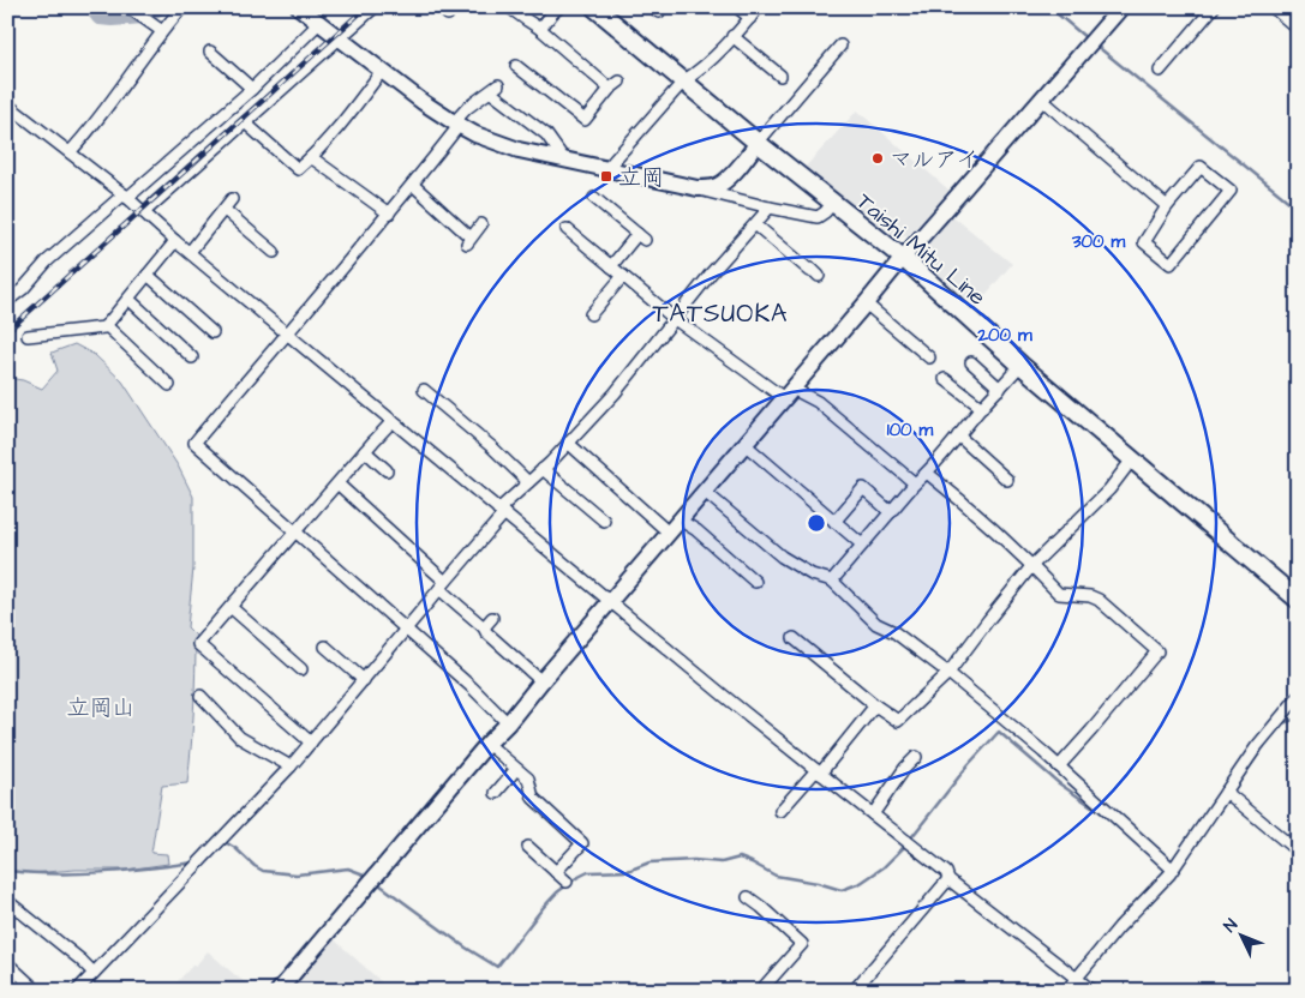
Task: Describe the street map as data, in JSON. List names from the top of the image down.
{
  "streets": {
    "main road": ["Taishi Mitu Line"]
  },
  "districts": ["TATSUOKA"],
  "parks": ["立岡山"],
  "places": {
    "other": ["マルアイ"],
    "transit": ["立岡"]
  },
  "north": "top left",
  "rings": ["300 m", "200 m", "100 m"]
}
